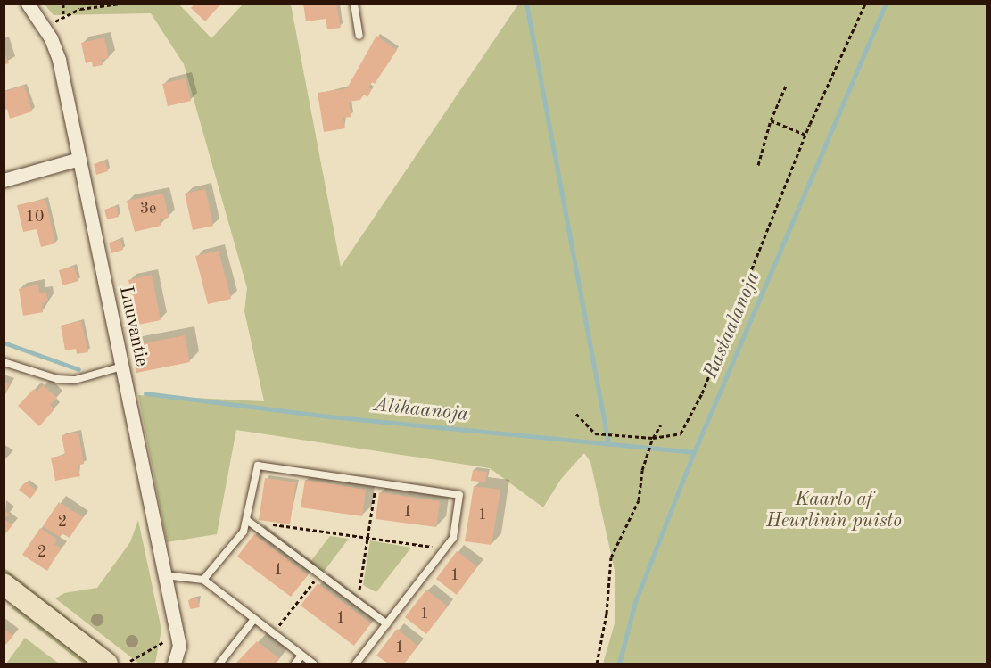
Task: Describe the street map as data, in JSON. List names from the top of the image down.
{
  "streets": {
    "street": ["Luuvantie"]
  },
  "water": ["Rastaalanoja", "Alihaanoja"],
  "parks": ["Kaarlo af Heurlinin puisto"],
  "house_numbers": [
    "3e",
    "10",
    "1",
    "1",
    "2",
    "2",
    "1",
    "1",
    "1",
    "1",
    "1"
  ]
}
